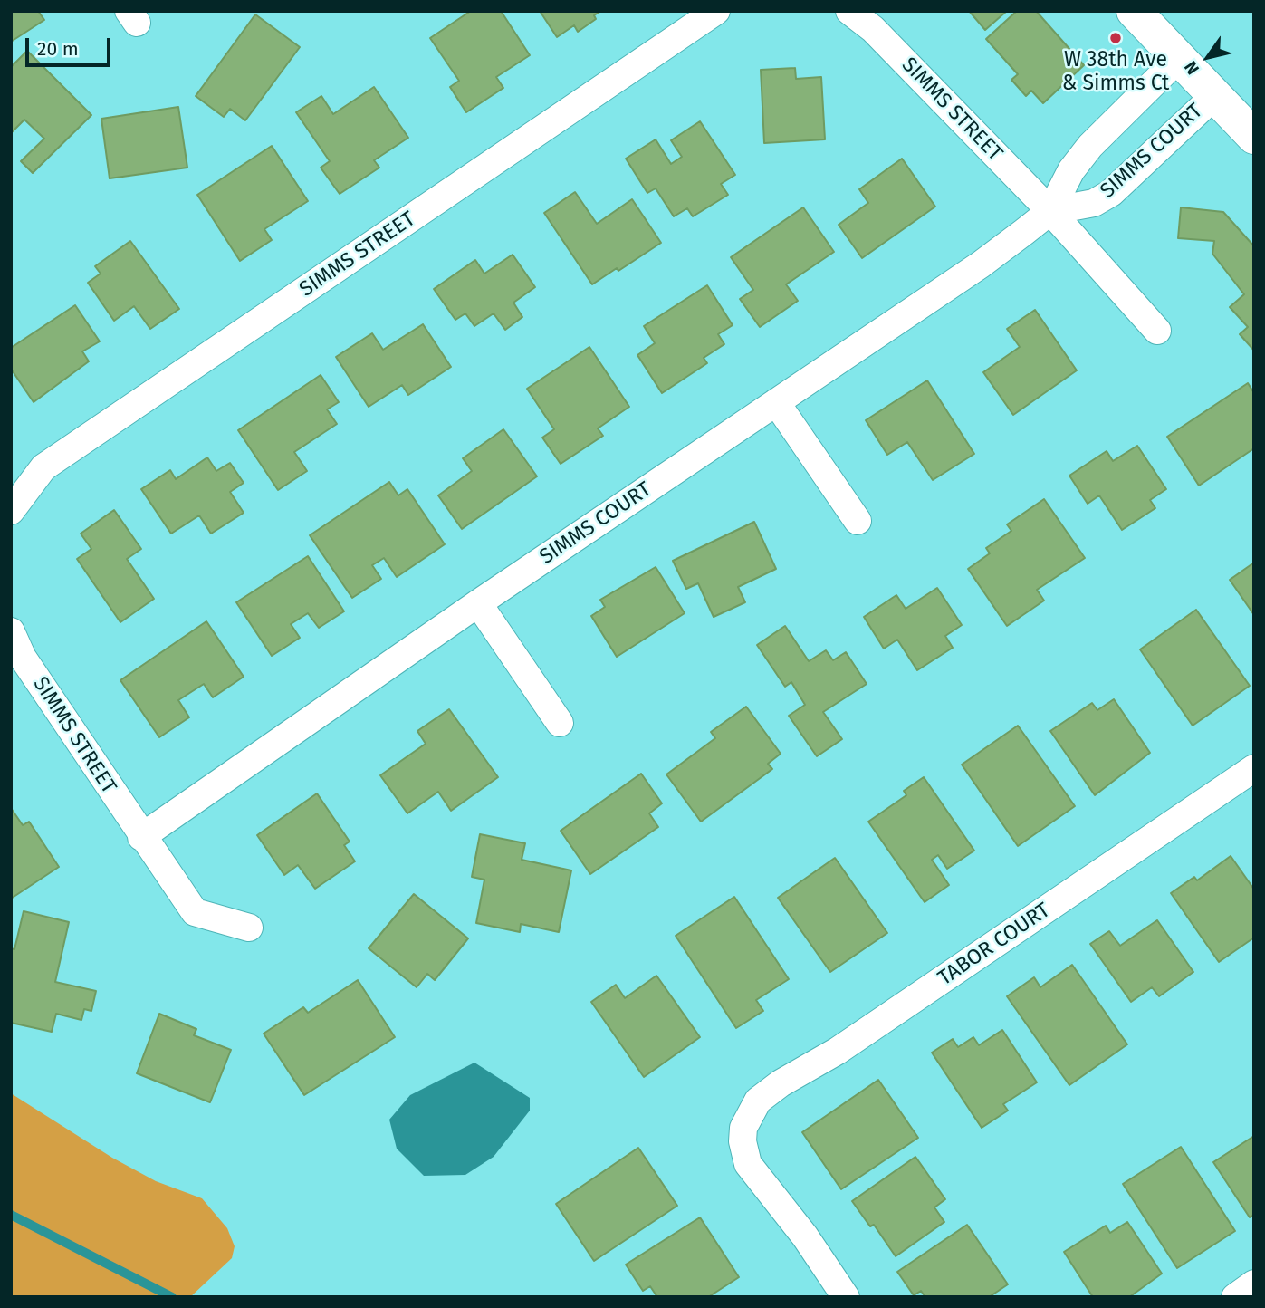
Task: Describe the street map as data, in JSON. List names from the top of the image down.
{
  "streets": {
    "street": ["SIMMS STREET", "SIMMS COURT", "TABOR COURT"]
  },
  "crossings": [
    ["SIMMS STREET", "SIMMS COURT"]
  ],
  "places": ["W 38th Ave & Simms Ct"],
  "scale_bar": "20 m",
  "north": "bottom left"
}
